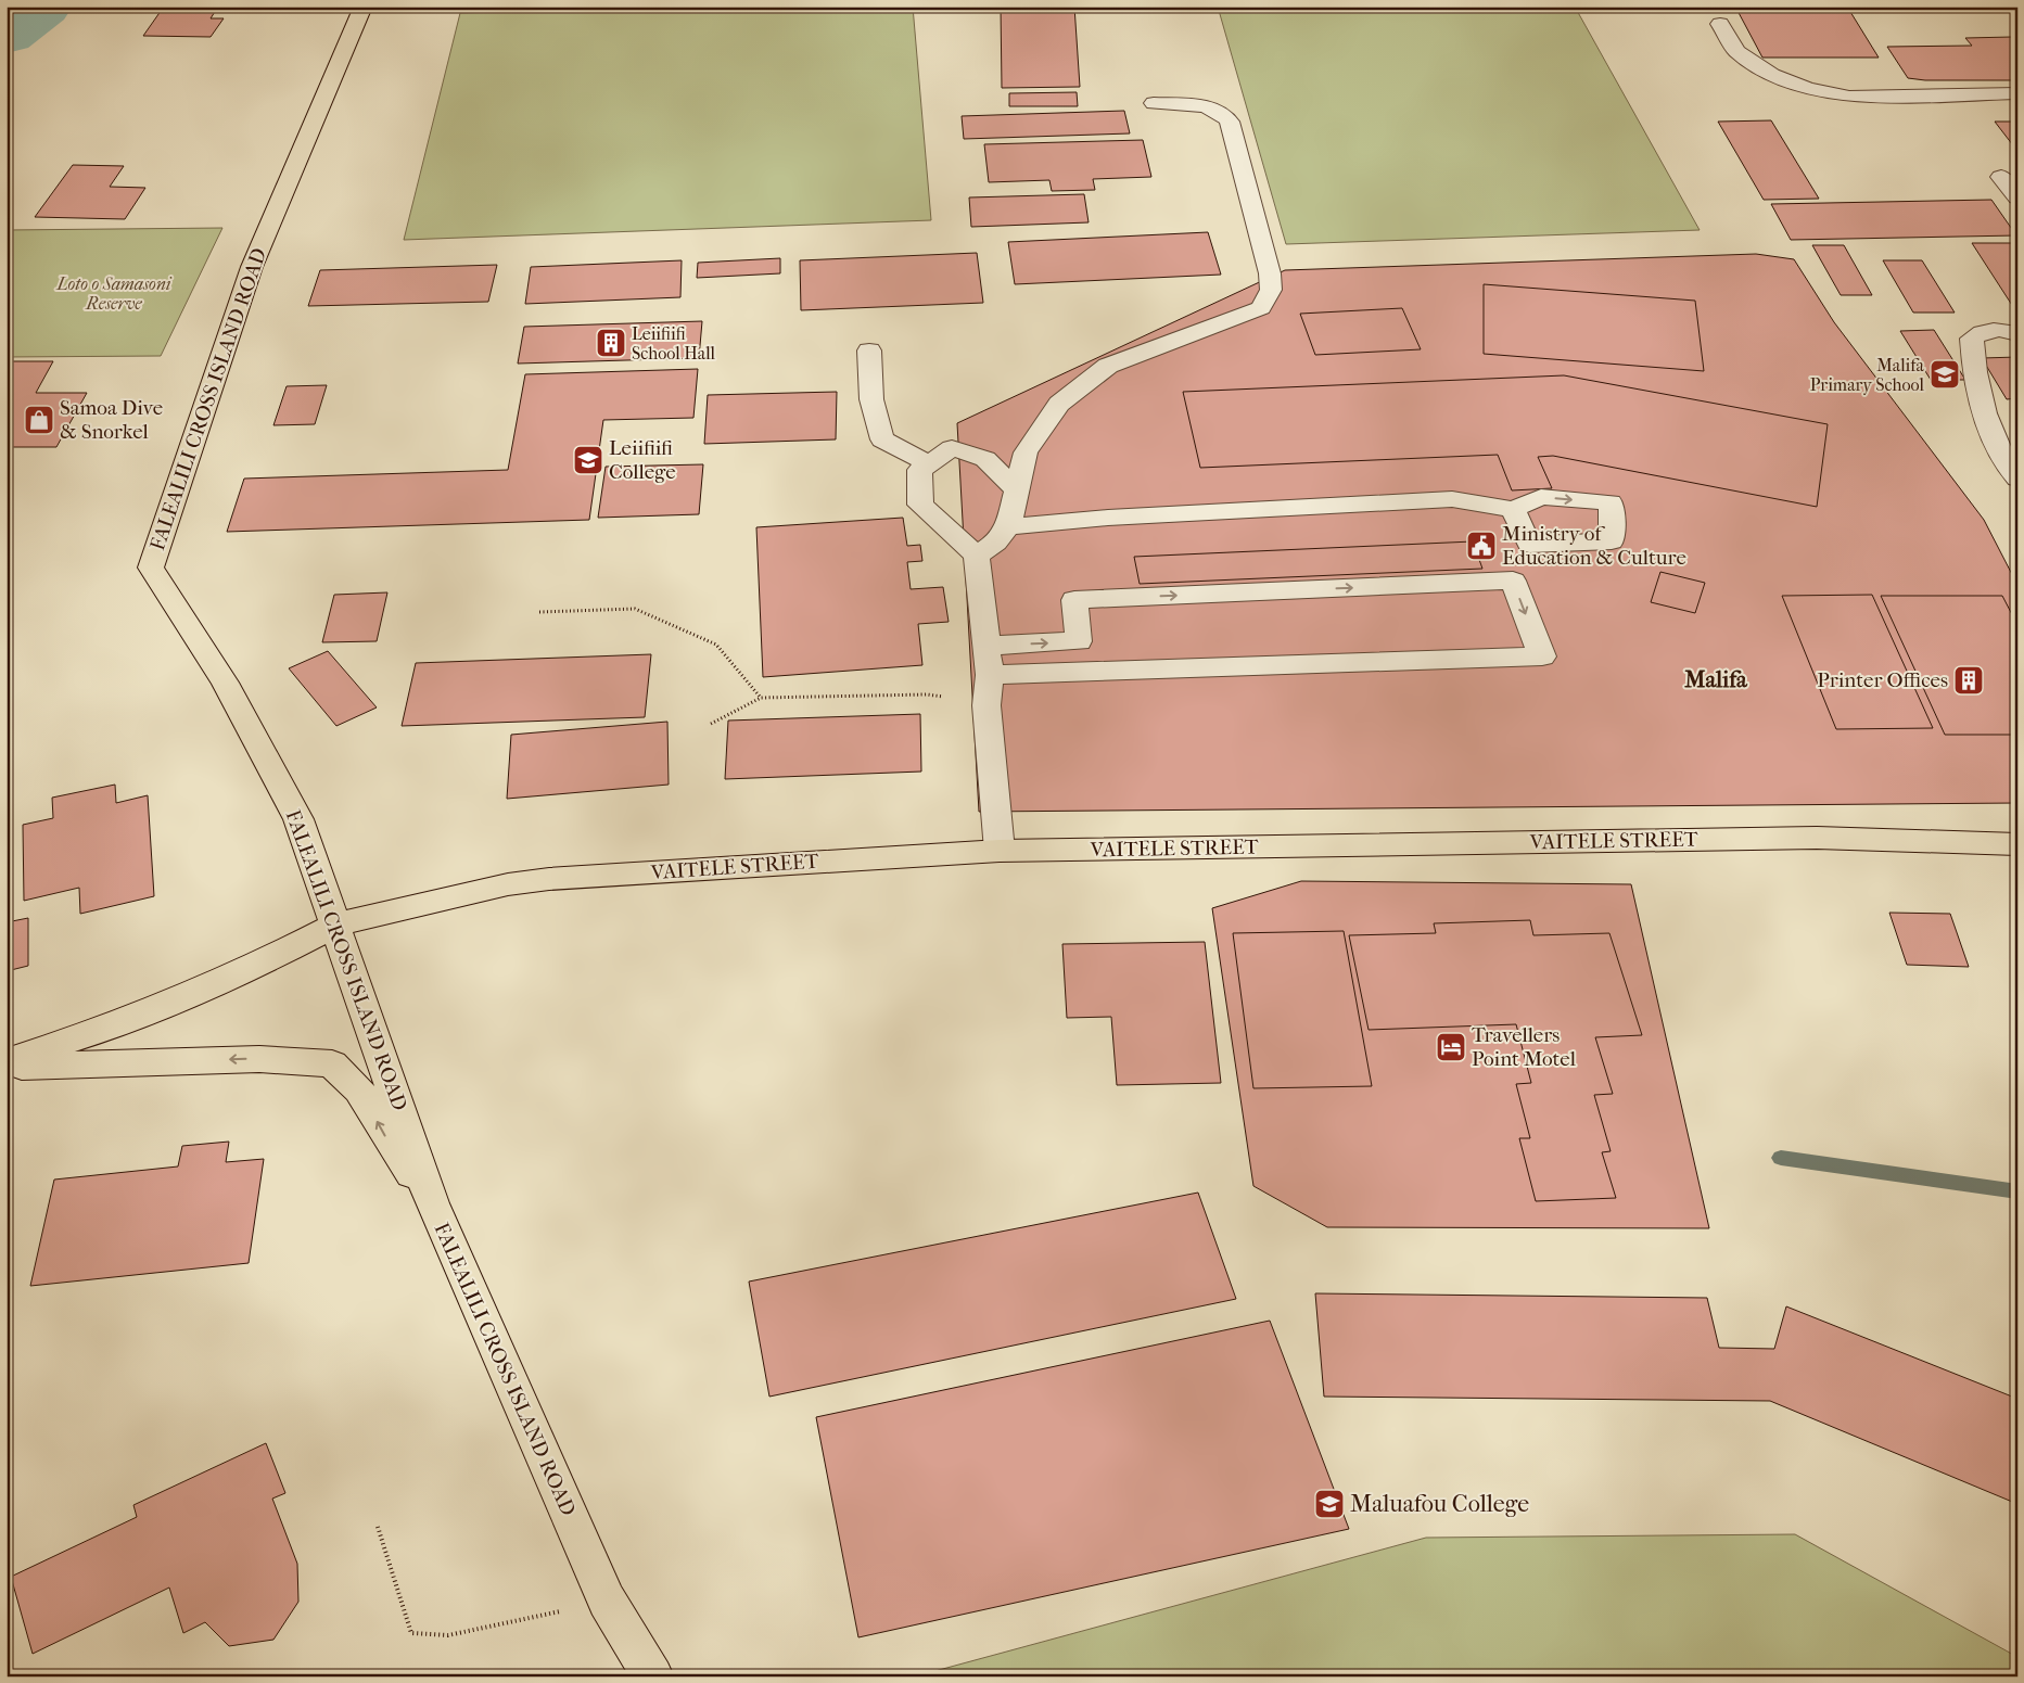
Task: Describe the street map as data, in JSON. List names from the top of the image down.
{
  "streets": {
    "main road": ["FALEALILI CROSS ISLAND ROAD", "VAITELE STREET"]
  },
  "crossings": [
    ["FALEALILI CROSS ISLAND ROAD", "VAITELE STREET"]
  ],
  "districts": ["Malifa"],
  "parks": ["Loto o Samasoni Reserve"],
  "places": {
    "building": ["Leiifiifi School Hall", "Printer Offices"],
    "school or university": ["Malifa Primary School", "Leiifiifi College", "Maluafou College"],
    "shop": ["Samoa Dive & Snorkel"],
    "public building": ["Ministry of Education & Culture"],
    "hotel": ["Travellers Point Motel"]
  }
}
